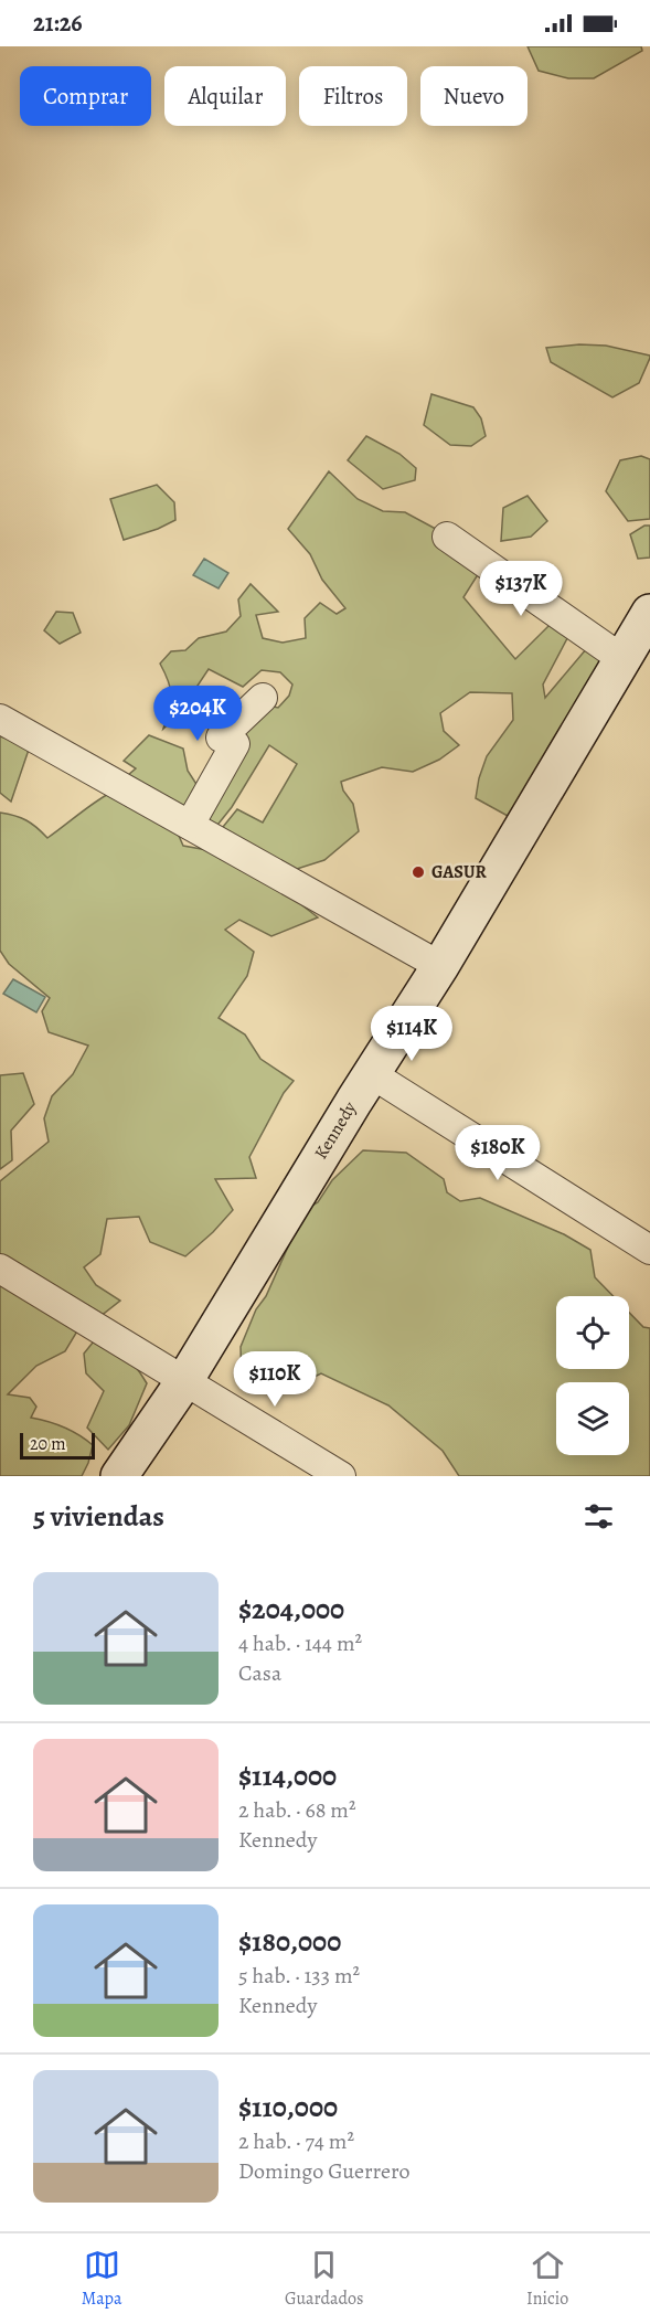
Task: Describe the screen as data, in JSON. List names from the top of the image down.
{
  "streets": {
    "main road": ["Kennedy"]
  },
  "places": ["GASUR"],
  "scale_bar": "20 m",
  "page": {
    "status": "21:26",
    "chip": [
      "Comprar",
      "Alquilar",
      "Filtros",
      "Nuevo"
    ],
    "price": [
      "$137K",
      "$204K",
      "$114K",
      "$180K",
      "$110K"
    ],
    "scale": "20 m",
    "heading": "5 viviendas",
    "list": [
      {
        "name": "$204,000",
        "note": "4 hab. · 144 m² · Casa"
      },
      {
        "name": "$114,000",
        "note": "2 hab. · 68 m² · Kennedy"
      },
      {
        "name": "$180,000",
        "note": "5 hab. · 133 m² · Kennedy"
      },
      {
        "name": "$110,000",
        "note": "2 hab. · 74 m² · Domingo Guerrero"
      }
    ],
    "tabs": ["Mapa", "Guardados", "Inicio"]
  }
}
